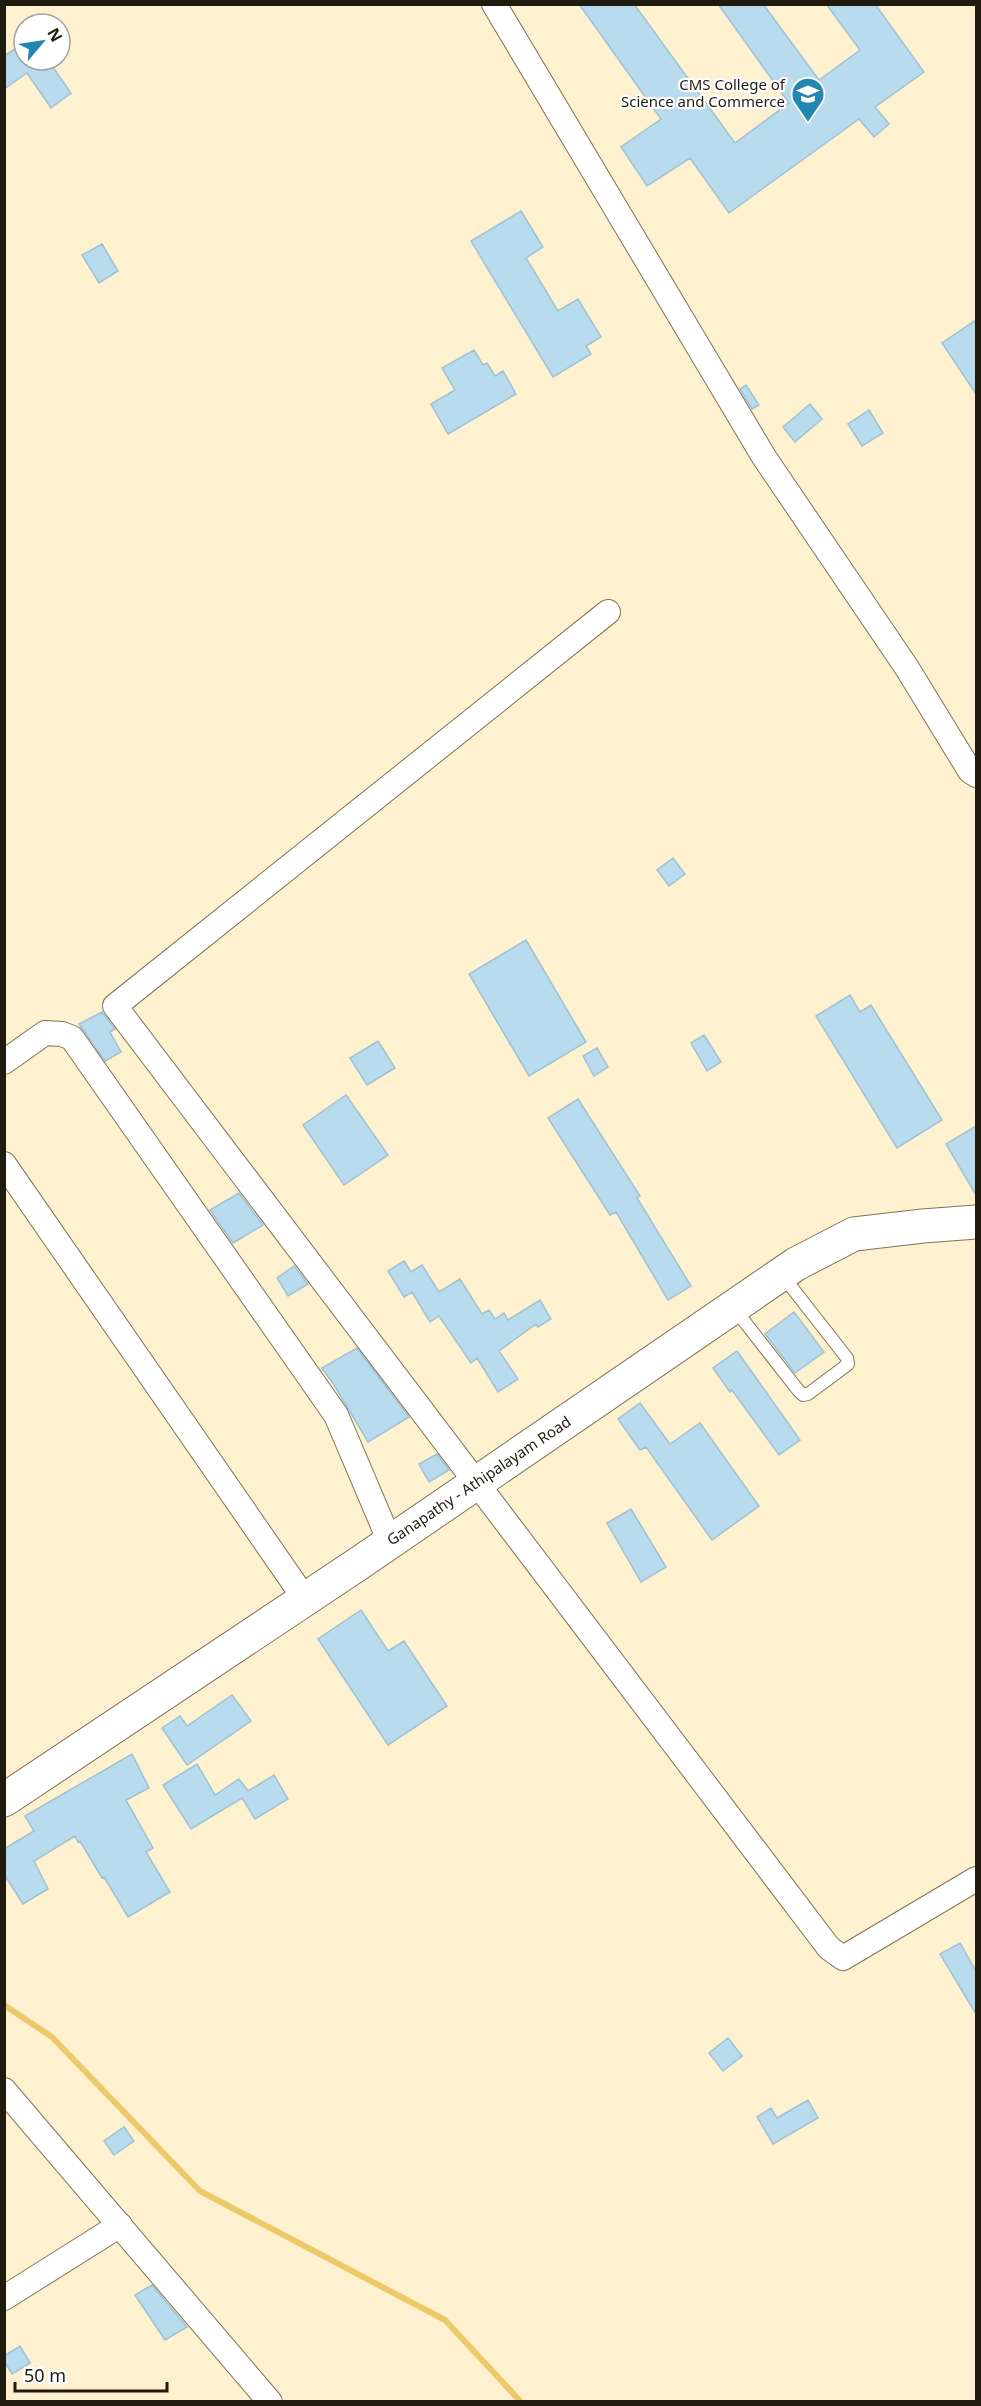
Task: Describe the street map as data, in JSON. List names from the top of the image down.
{
  "streets": {
    "main road": ["Ganapathy - Athipalayam Road"]
  },
  "places": {
    "school or university": ["CMS College of Science and Commerce"]
  },
  "scale_bar": "50 m",
  "north": "top right"
}
